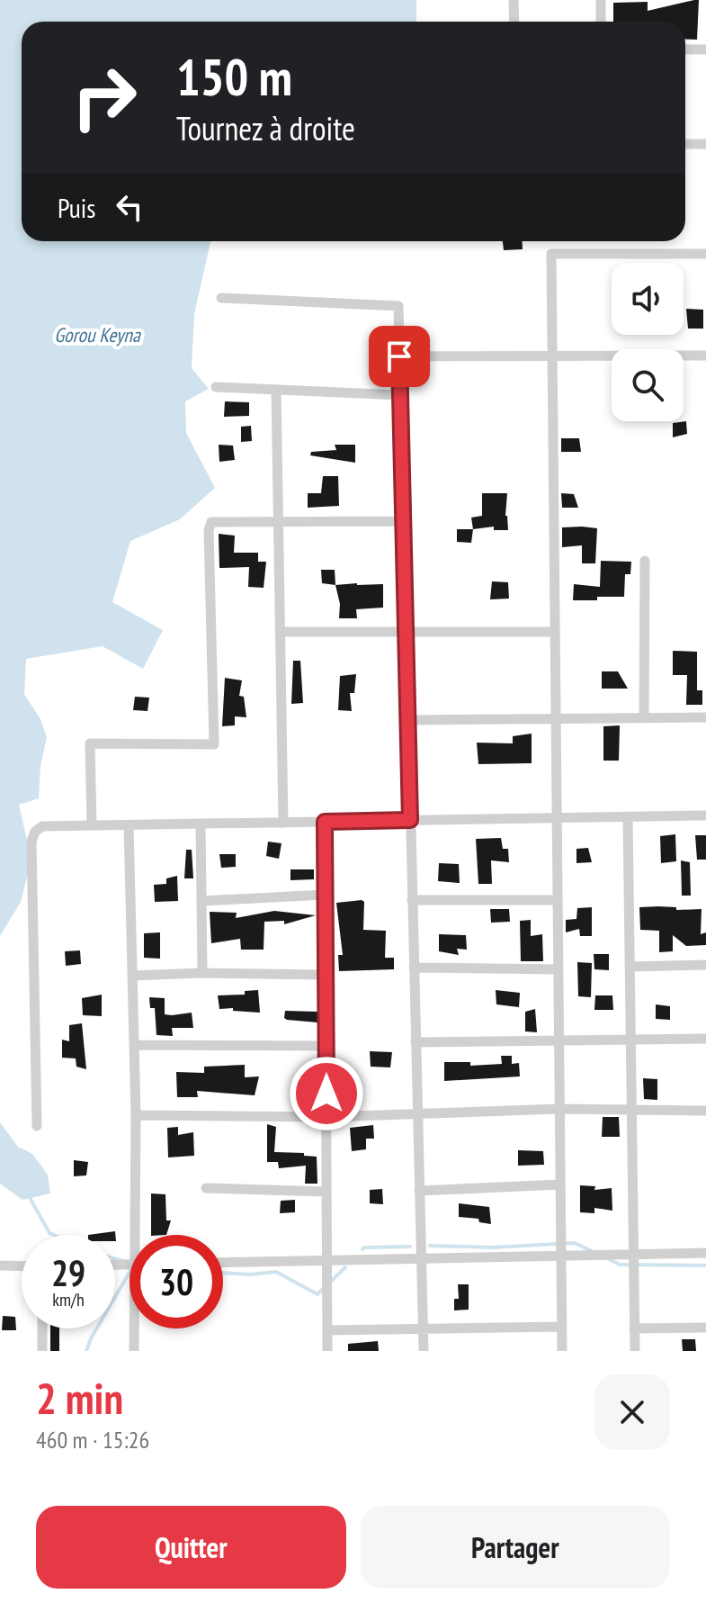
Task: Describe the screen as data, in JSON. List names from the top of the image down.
{
  "water": ["Gorou Keyna"],
  "page": {
    "turn": ["150 m", "Tournez à droite"],
    "then": "Puis",
    "speed": "29 km/h",
    "limit": "30",
    "heading": ["2 min", "460 m · 15:26"],
    "buttons": ["Quitter", "Partager"]
  }
}
